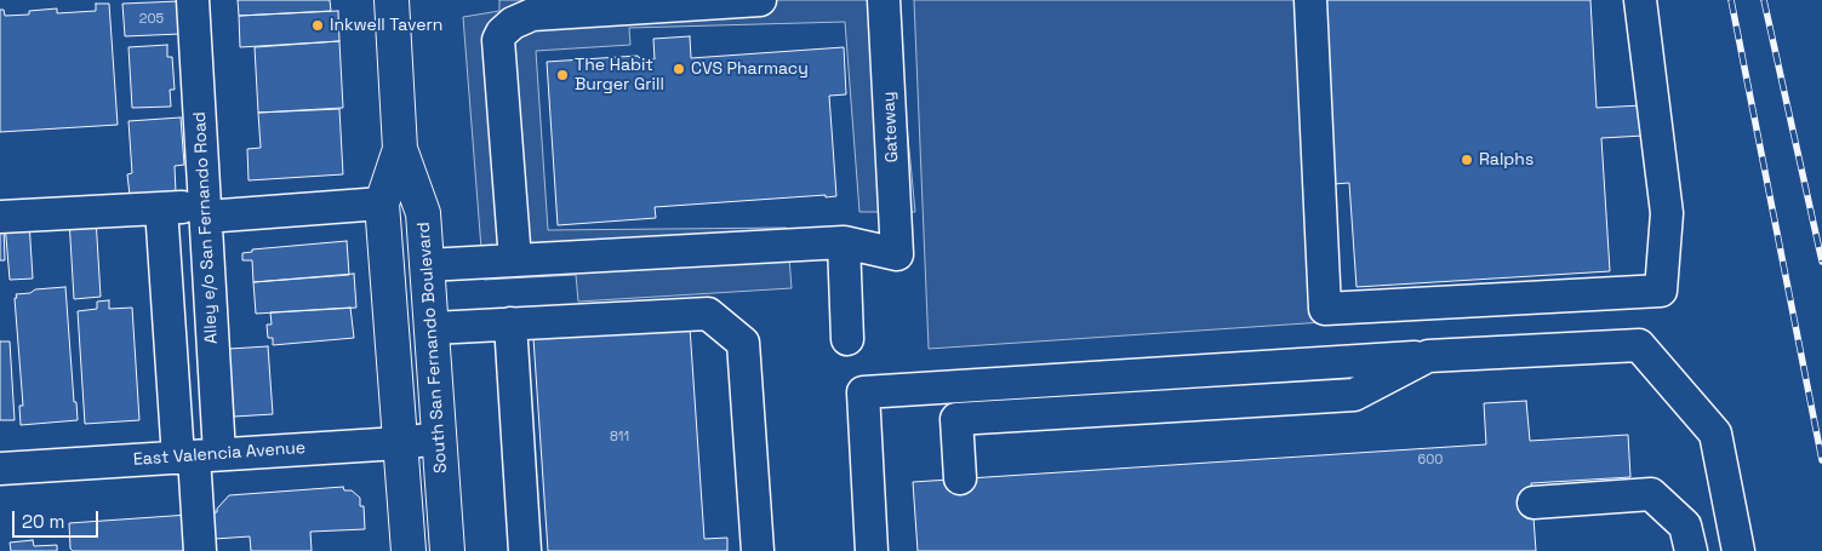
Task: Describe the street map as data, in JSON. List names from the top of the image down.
{
  "streets": {
    "main road": ["South San Fernando Boulevard"],
    "street": ["Gateway", "Alley e/o San Fernando Road", "East Valencia Avenue"]
  },
  "crossings": [
    ["Alley e/o San Fernando Road", "East Valencia Avenue"],
    ["South San Fernando Boulevard", "East Valencia Avenue"]
  ],
  "places": [
    "Inkwell Tavern",
    "CVS Pharmacy",
    "The Habit Burger Grill",
    "Ralphs"
  ],
  "house_numbers": ["205", "811", "600"],
  "scale_bar": "20 m"
}
